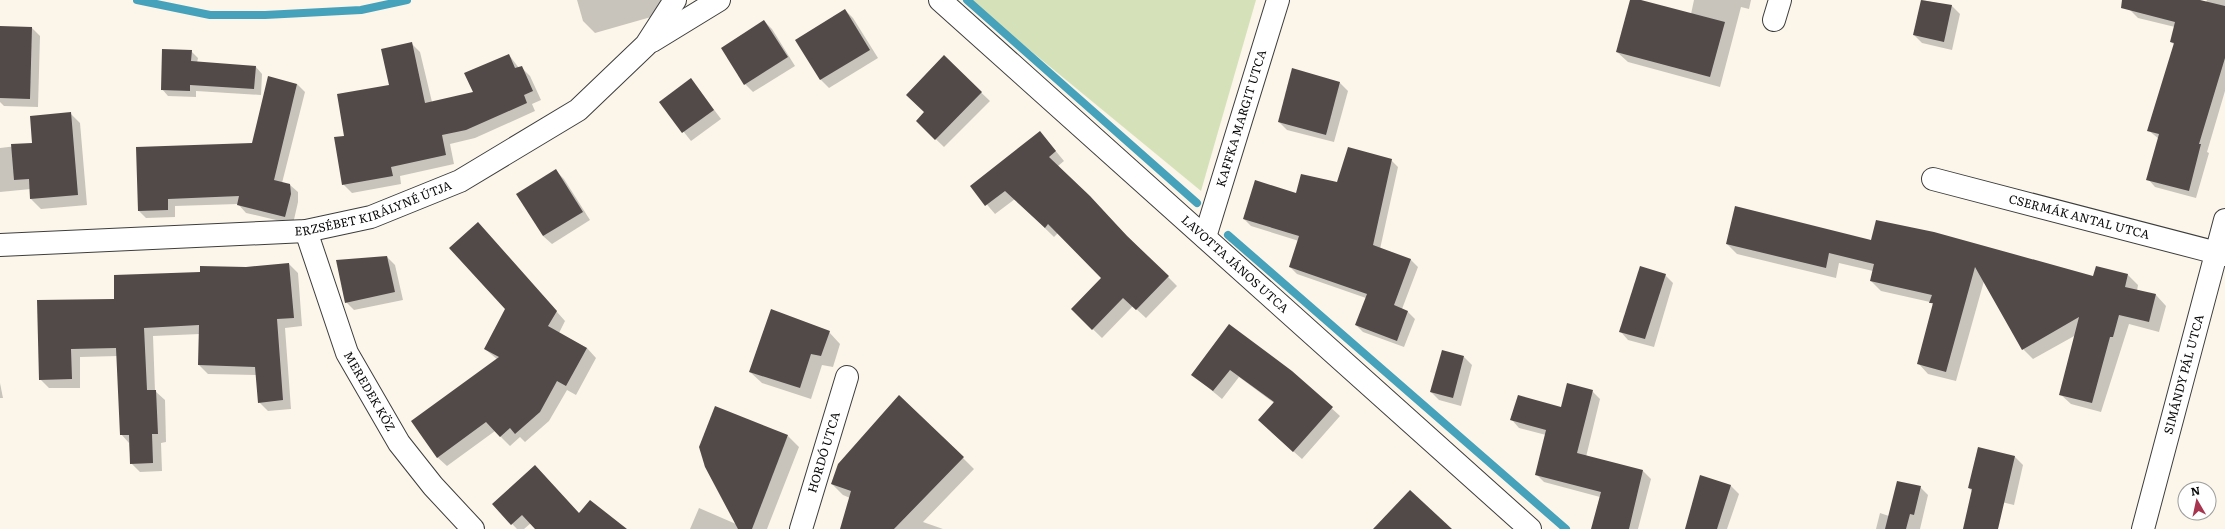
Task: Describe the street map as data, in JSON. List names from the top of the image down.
{
  "streets": {
    "street": [
      "KAFFKA MARGIT UTCA",
      "ERZSÉBET KIRÁLYNÉ ÚTJA",
      "CSERMÁK ANTAL UTCA",
      "LAVOTTA JÁNOS UTCA",
      "SIMÁNDY PÁL UTCA",
      "MEREDEK KÖZ",
      "HORDÓ UTCA"
    ]
  },
  "crossings": [
    ["KAFFKA MARGIT UTCA", "LAVOTTA JÁNOS UTCA"],
    ["ERZSÉBET KIRÁLYNÉ ÚTJA", "MEREDEK KÖZ"],
    ["CSERMÁK ANTAL UTCA", "SIMÁNDY PÁL UTCA"]
  ],
  "north": "top"
}
